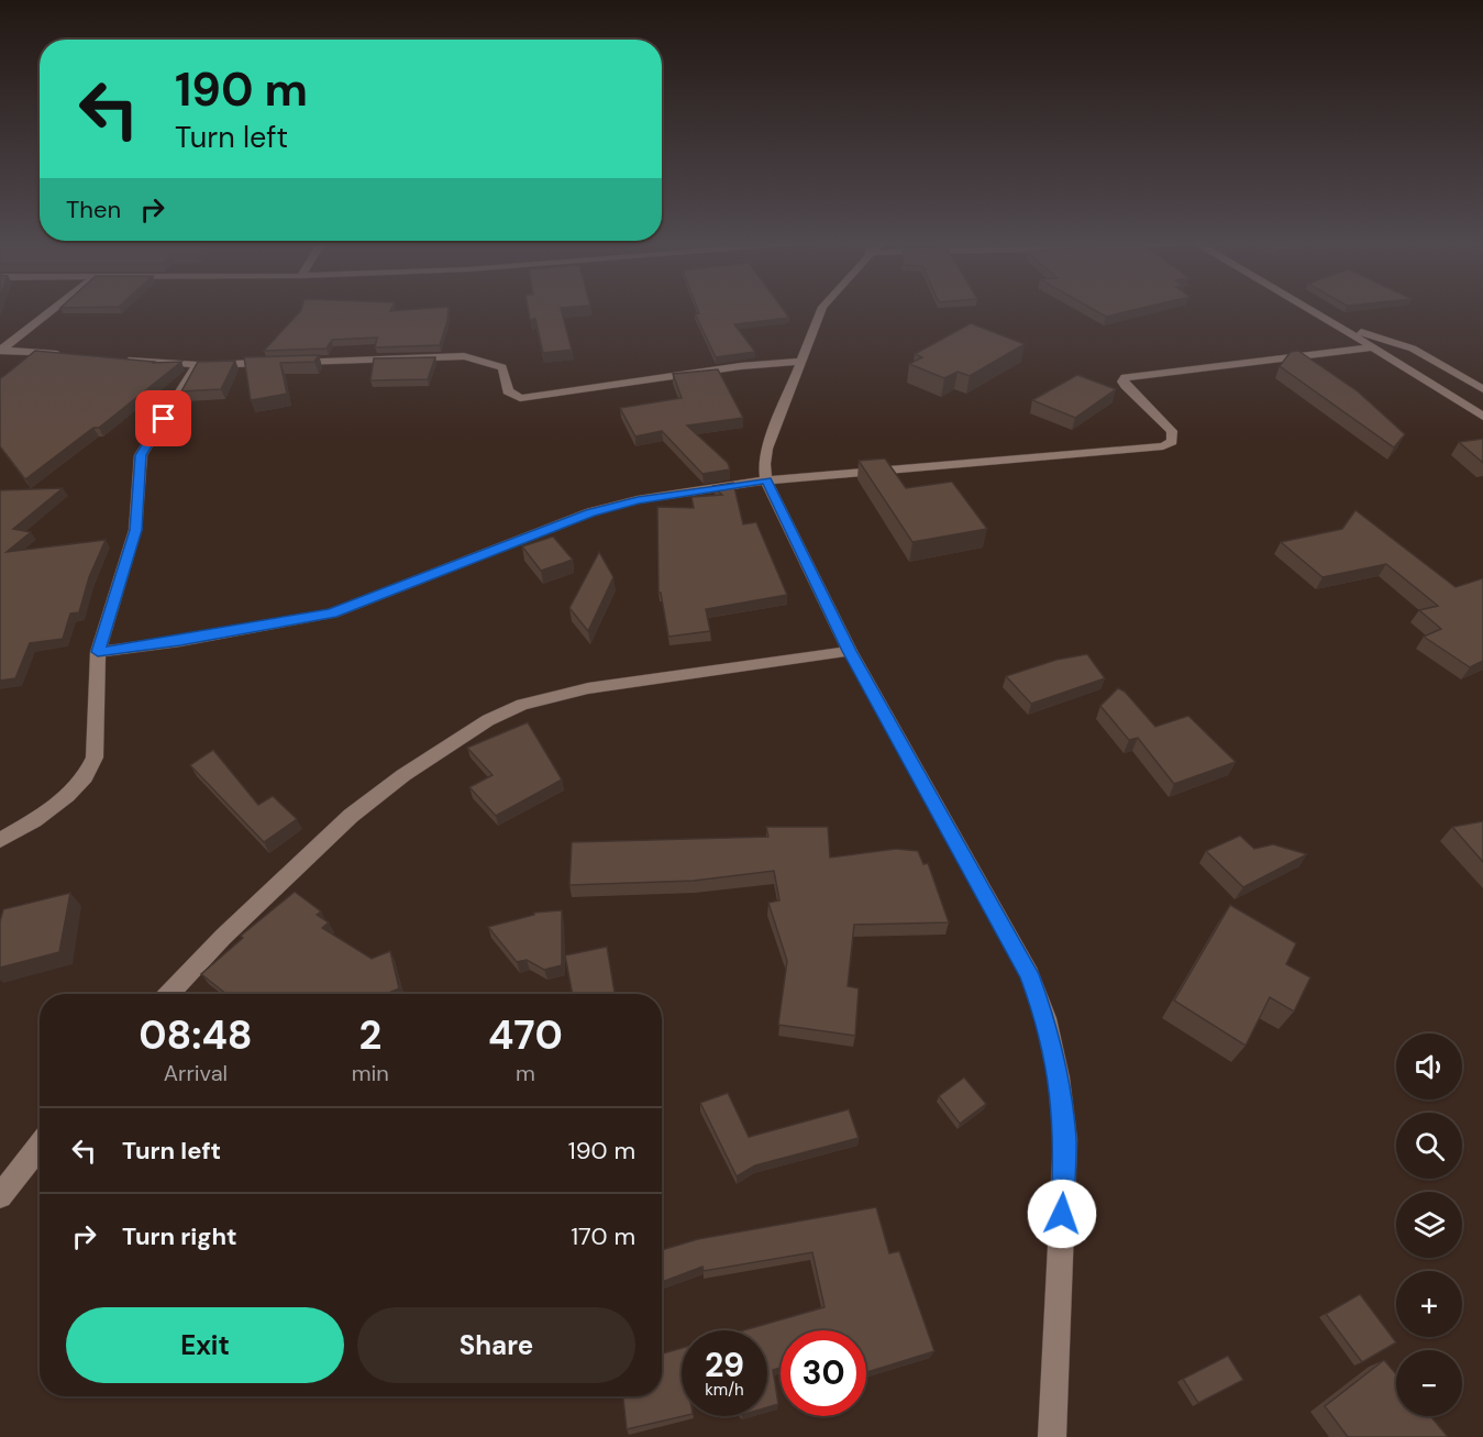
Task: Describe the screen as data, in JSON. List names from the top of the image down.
{
  "page": {
    "turn": ["190 m", "Turn left"],
    "then": "Then",
    "eta": [
      "08:48",
      "Arrival",
      "2",
      "min",
      "470",
      "m"
    ],
    "map_buttons": ["+", "−"],
    "list": [
      {
        "name": "Turn left",
        "value": "190 m"
      },
      {
        "name": "Turn right",
        "value": "170 m"
      }
    ],
    "buttons": ["Exit", "Share"],
    "speed": "29 km/h",
    "limit": "30"
  }
}
